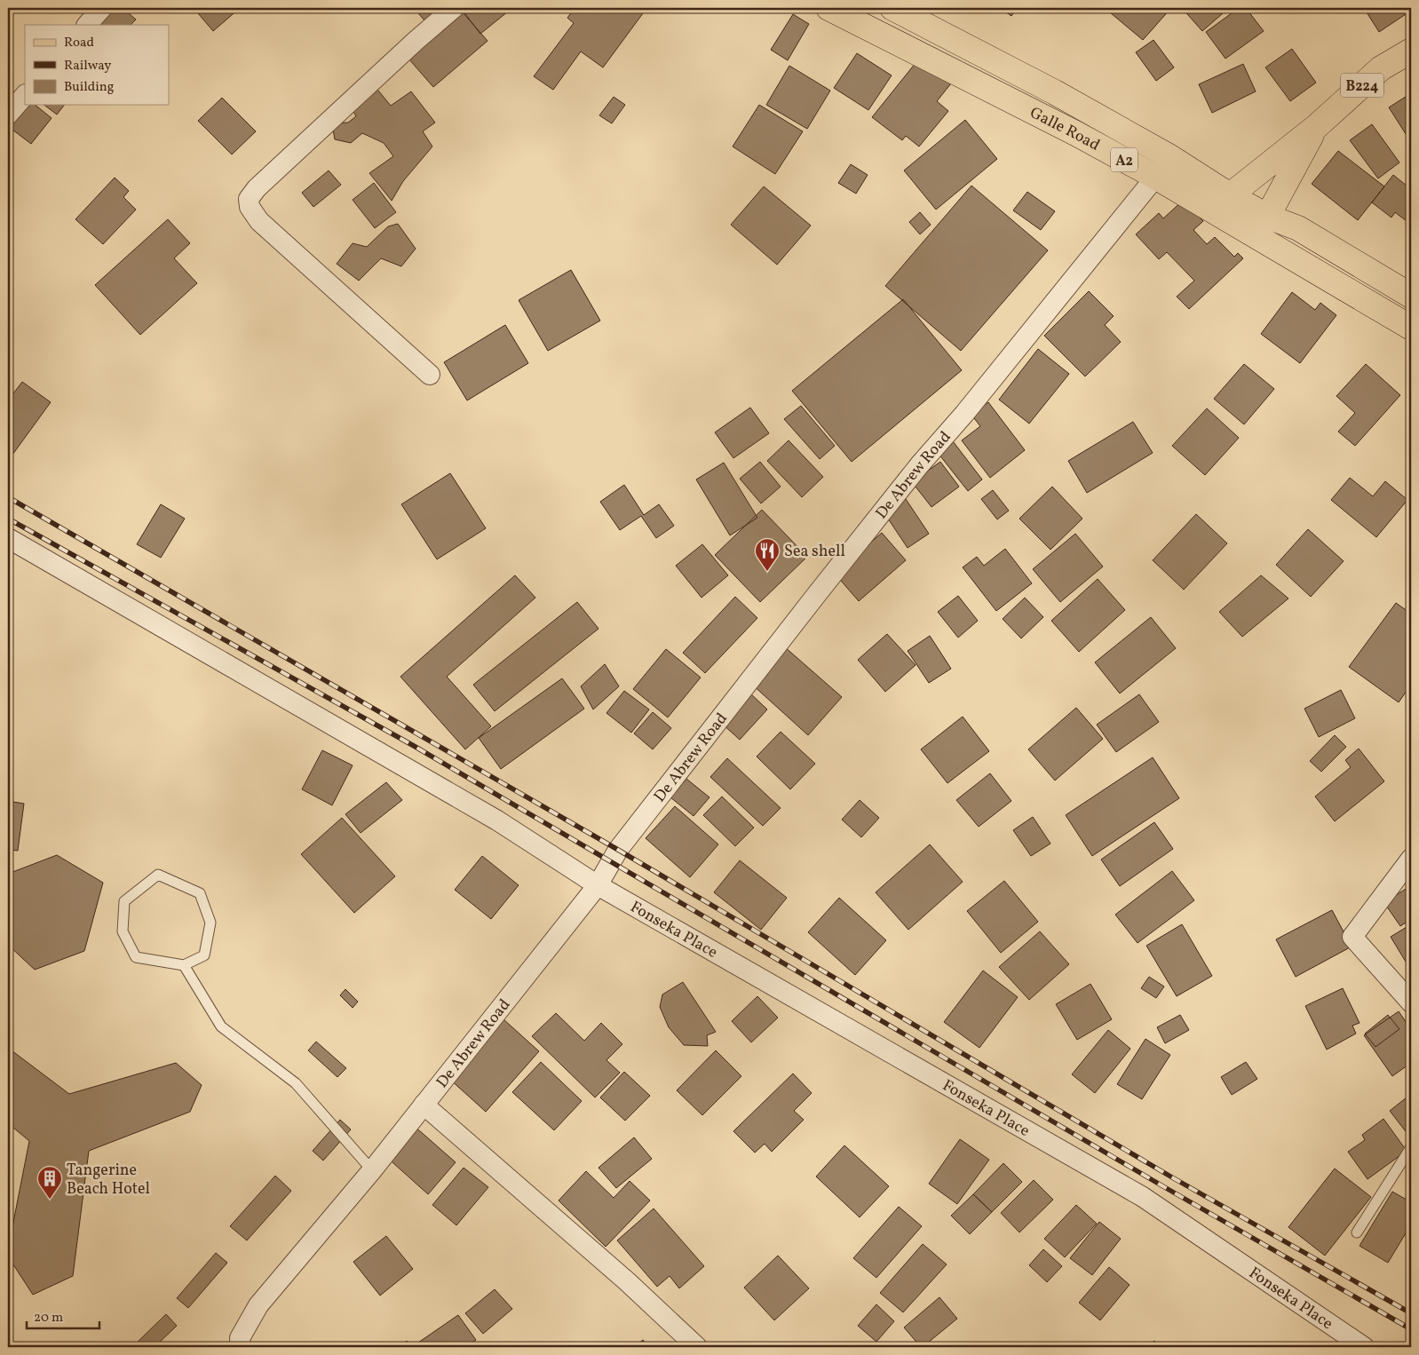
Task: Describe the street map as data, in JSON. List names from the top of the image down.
{
  "streets": {
    "main road": ["B224", "Galle Road", "A2"],
    "street": ["De Abrew Road", "Fonseka Place"]
  },
  "crossings": [
    ["B224", "Galle Road"],
    ["Galle Road", "De Abrew Road"],
    ["De Abrew Road", "Fonseka Place"]
  ],
  "places": {
    "restaurant": ["Sea shell"],
    "building": ["Tangerine Beach Hotel"]
  },
  "legend": ["Road", "Railway", "Building"],
  "scale_bar": "20 m"
}
